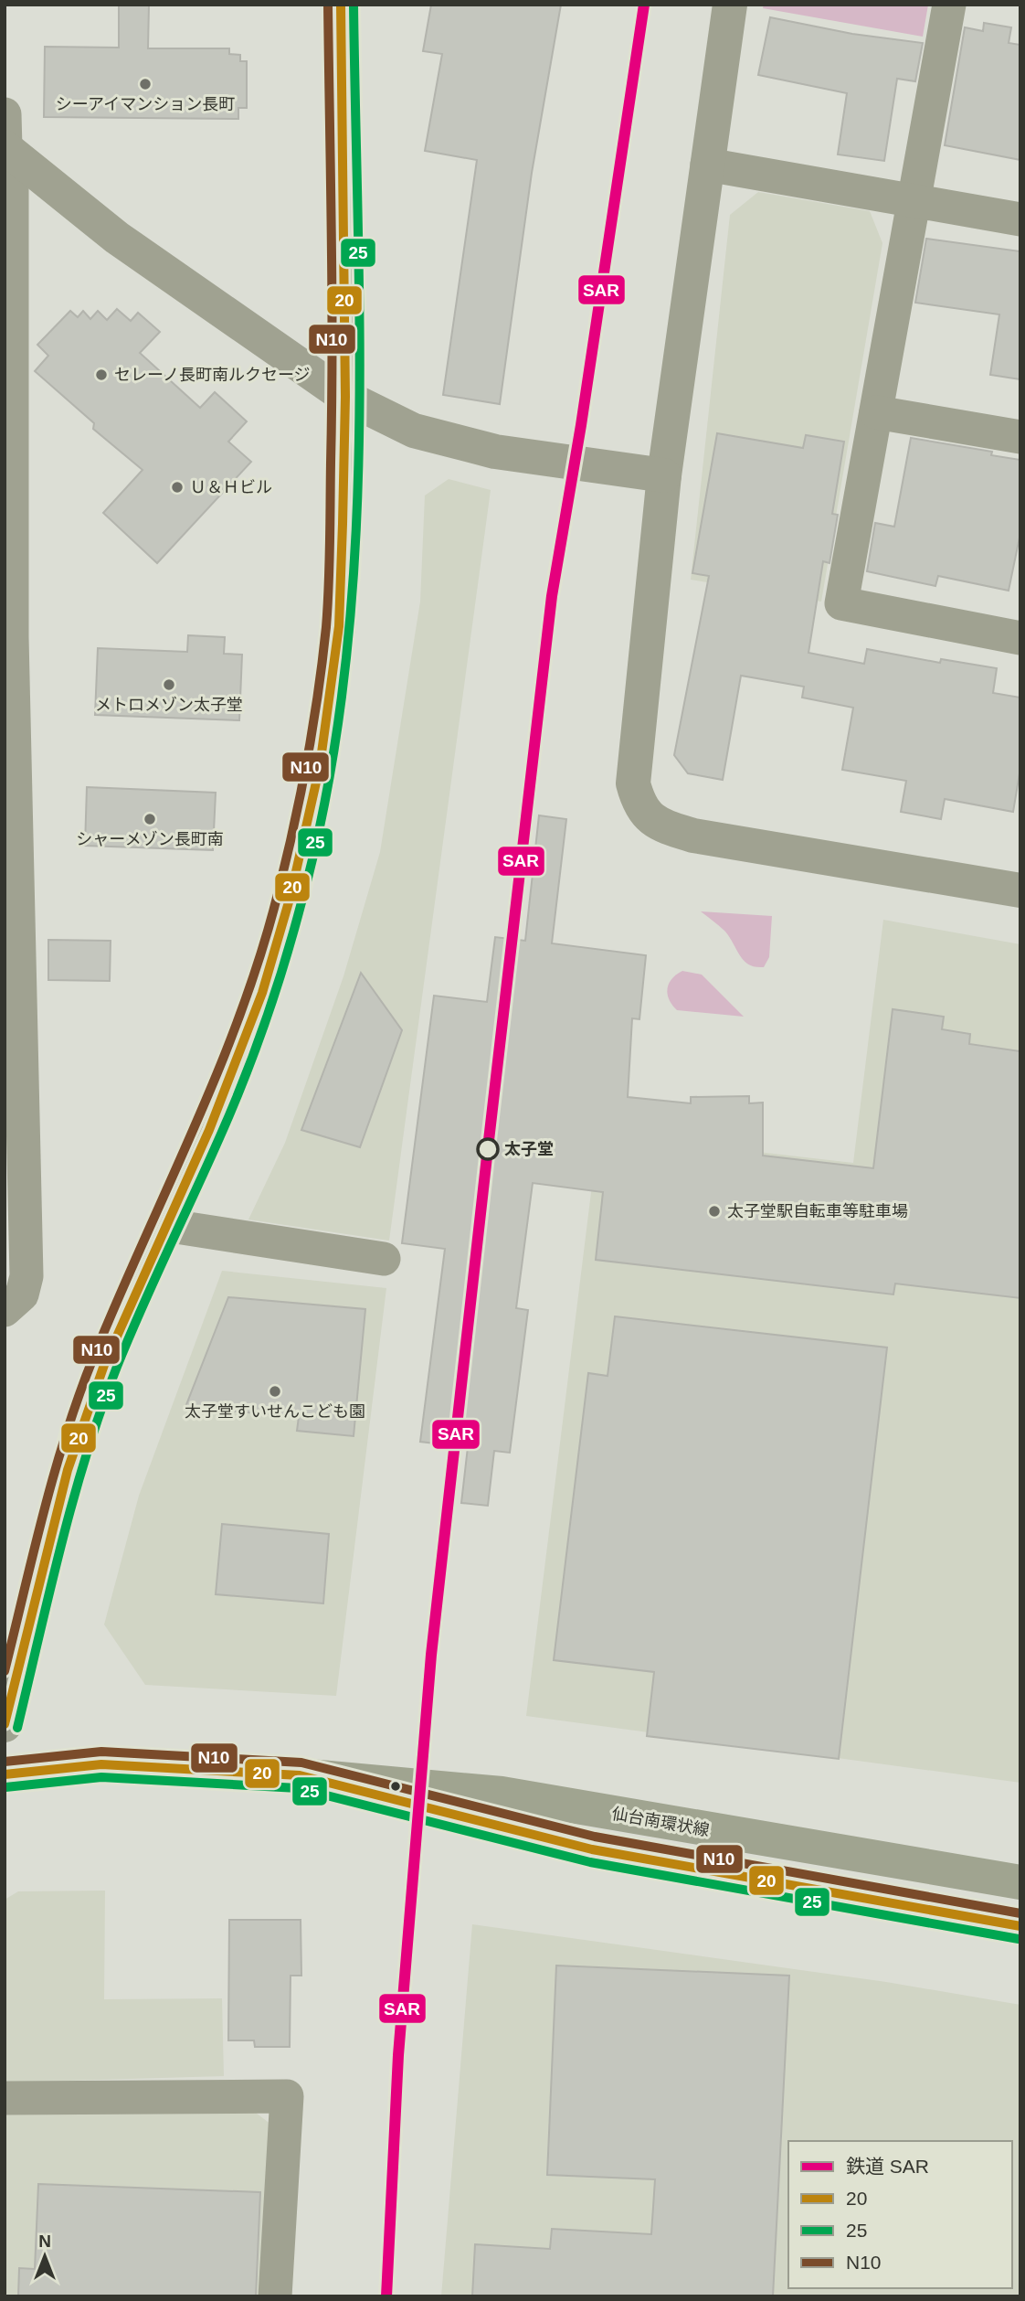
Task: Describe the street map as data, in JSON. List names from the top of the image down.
{
  "streets": {
    "main road": ["仙台南環状線"]
  },
  "places": [
    "シーアイマンション長町",
    "セレーノ長町南ルクセージ",
    "Ｕ＆Ｈビル",
    "メトロメゾン太子堂",
    "シャーメゾン長町南",
    "太子堂",
    "太子堂駅自転車等駐車場",
    "太子堂すいせんこども園"
  ],
  "lines": [
    "rail line SAR",
    "transit line 20",
    "transit line 25",
    "transit line N10"
  ],
  "legend": [
    "鉄道 SAR",
    "20",
    "25",
    "N10"
  ],
  "north": "top"
}
